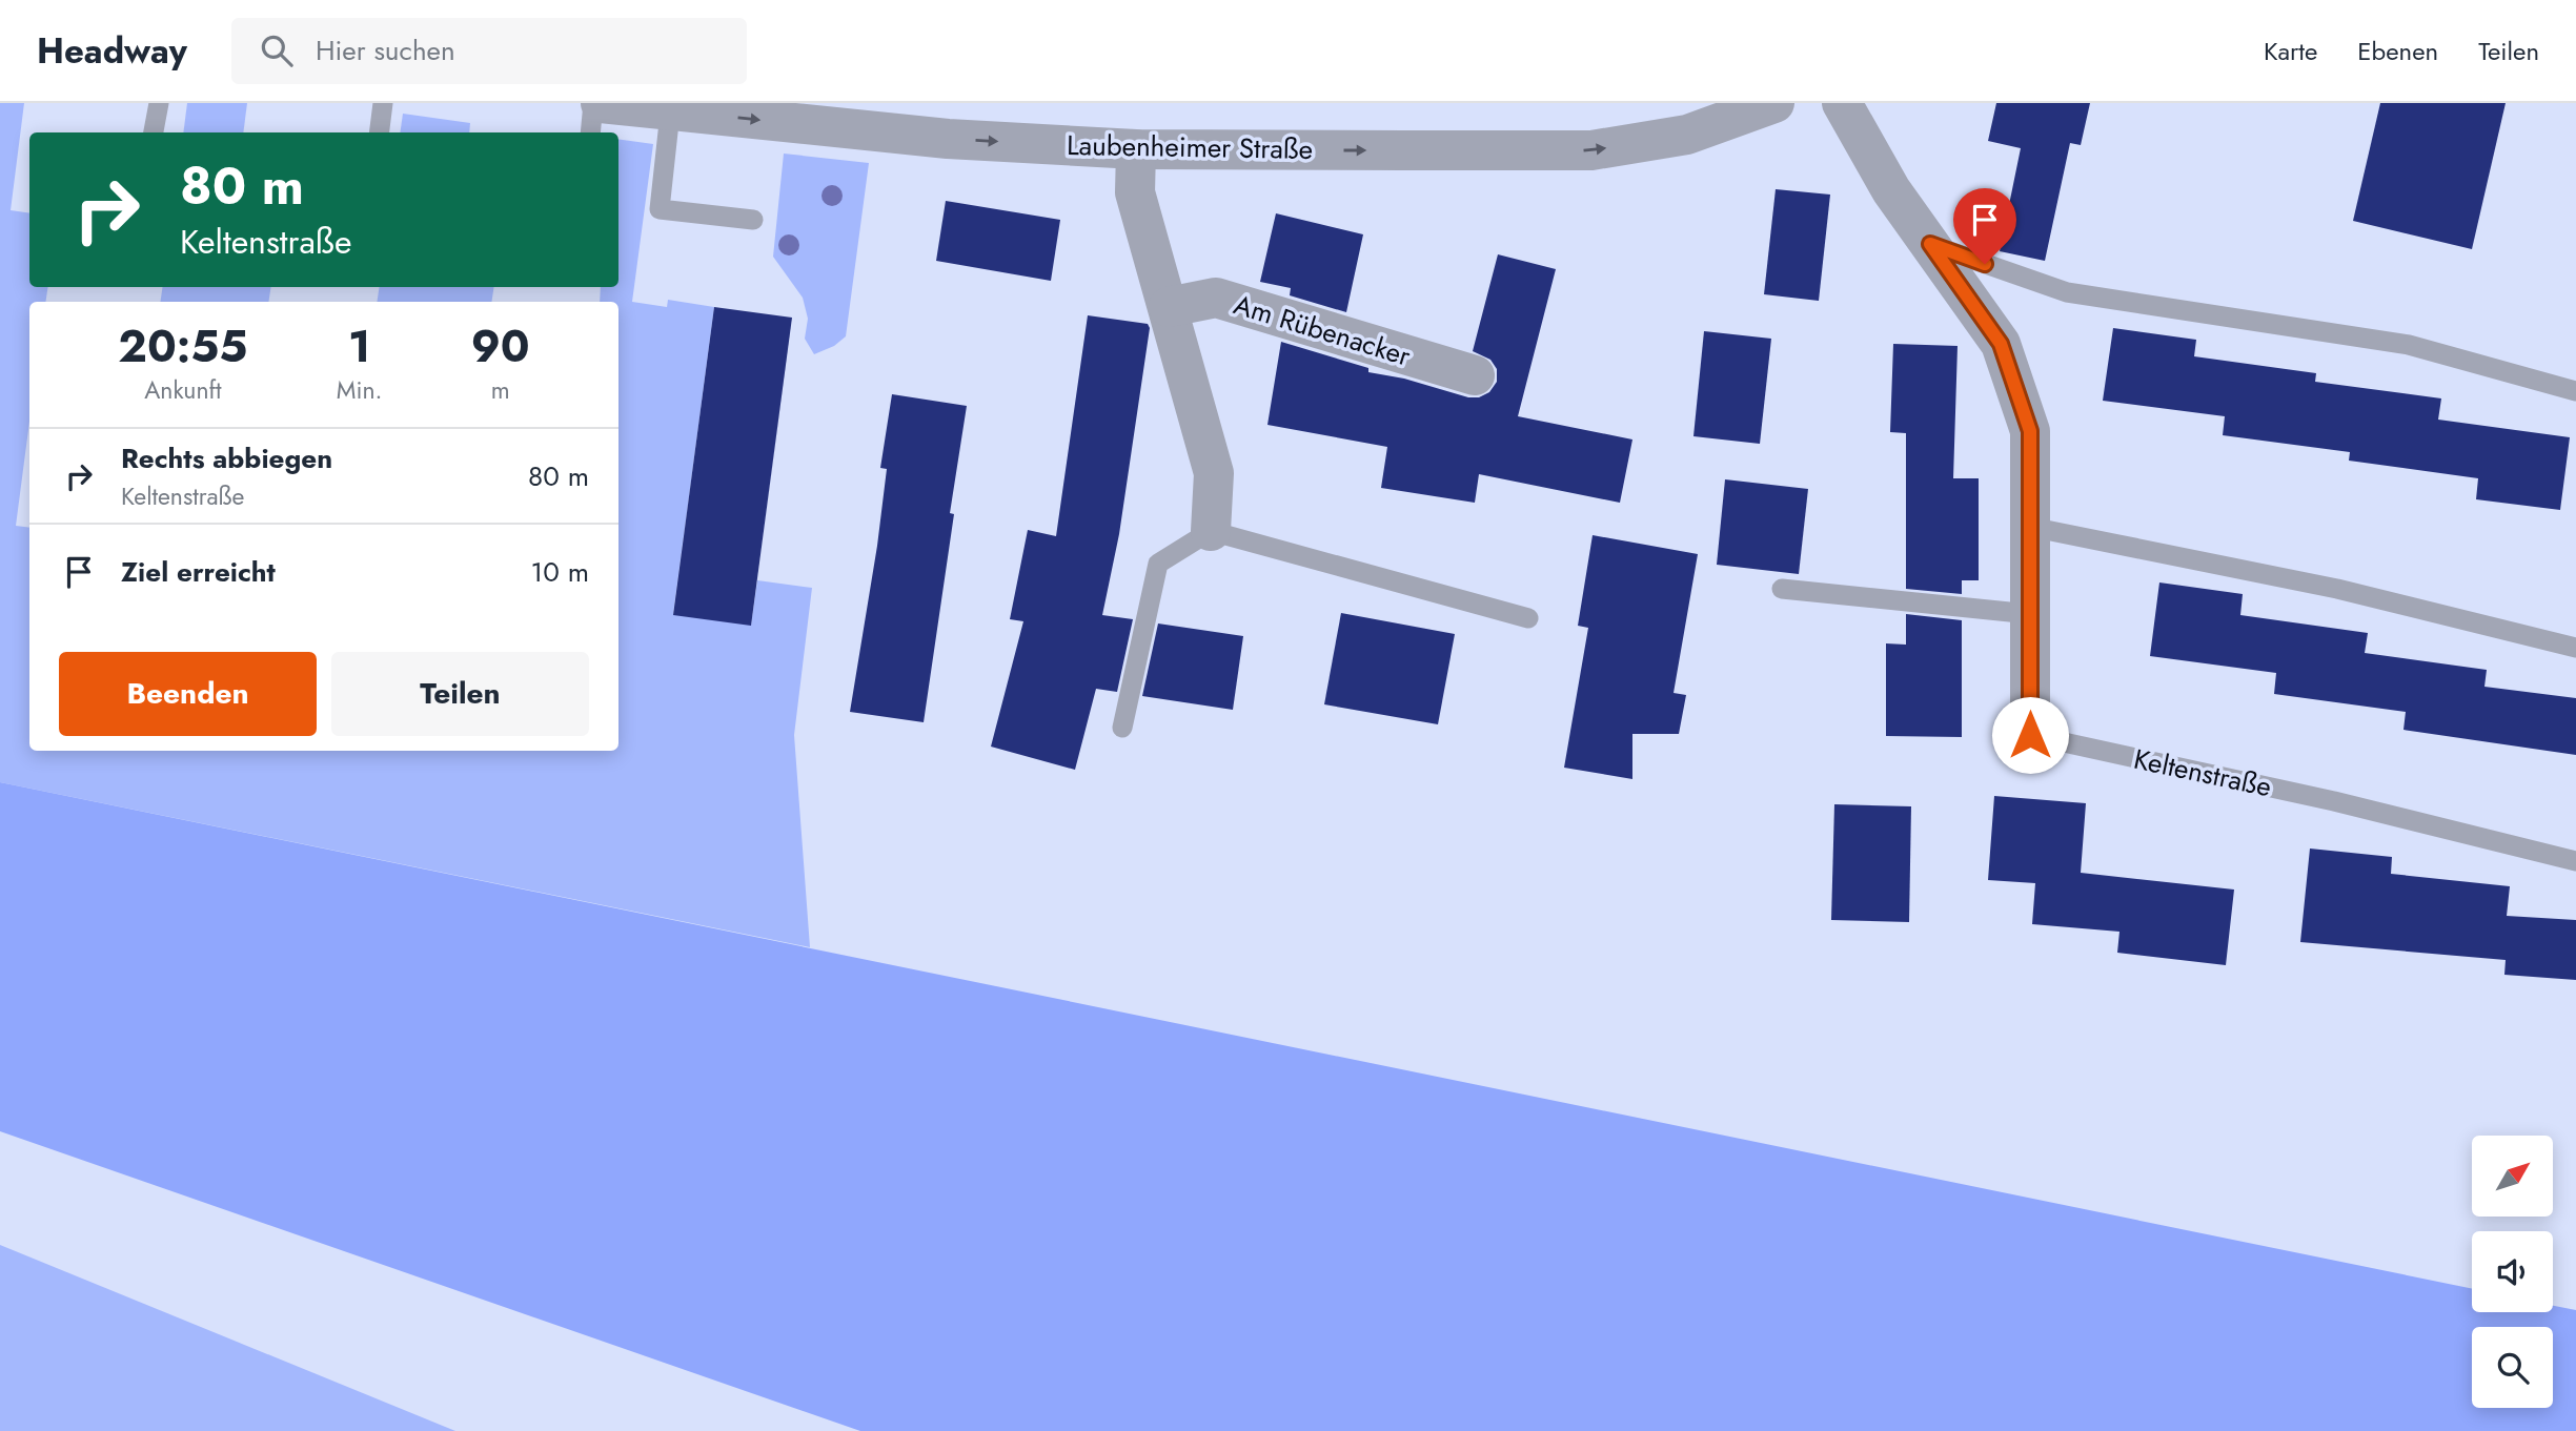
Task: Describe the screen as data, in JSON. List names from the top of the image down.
{
  "streets": {
    "street": ["Laubenheimer Straße", "Am Rübenacker", "Keltenstraße"]
  },
  "one_way": ["Laubenheimer Straße"],
  "north": "top right",
  "page": {
    "header": "Headway",
    "search": "Hier suchen",
    "nav": ["Karte", "Ebenen", "Teilen"],
    "turn": ["80 m", "Keltenstraße"],
    "eta": [
      "20:55",
      "Ankunft",
      "1",
      "Min.",
      "90",
      "m"
    ],
    "list": [
      {
        "name": "Rechts abbiegen",
        "note": "Keltenstraße",
        "value": "80 m"
      },
      {
        "name": "Ziel erreicht",
        "value": "10 m"
      }
    ],
    "buttons": ["Beenden", "Teilen"]
  }
}
